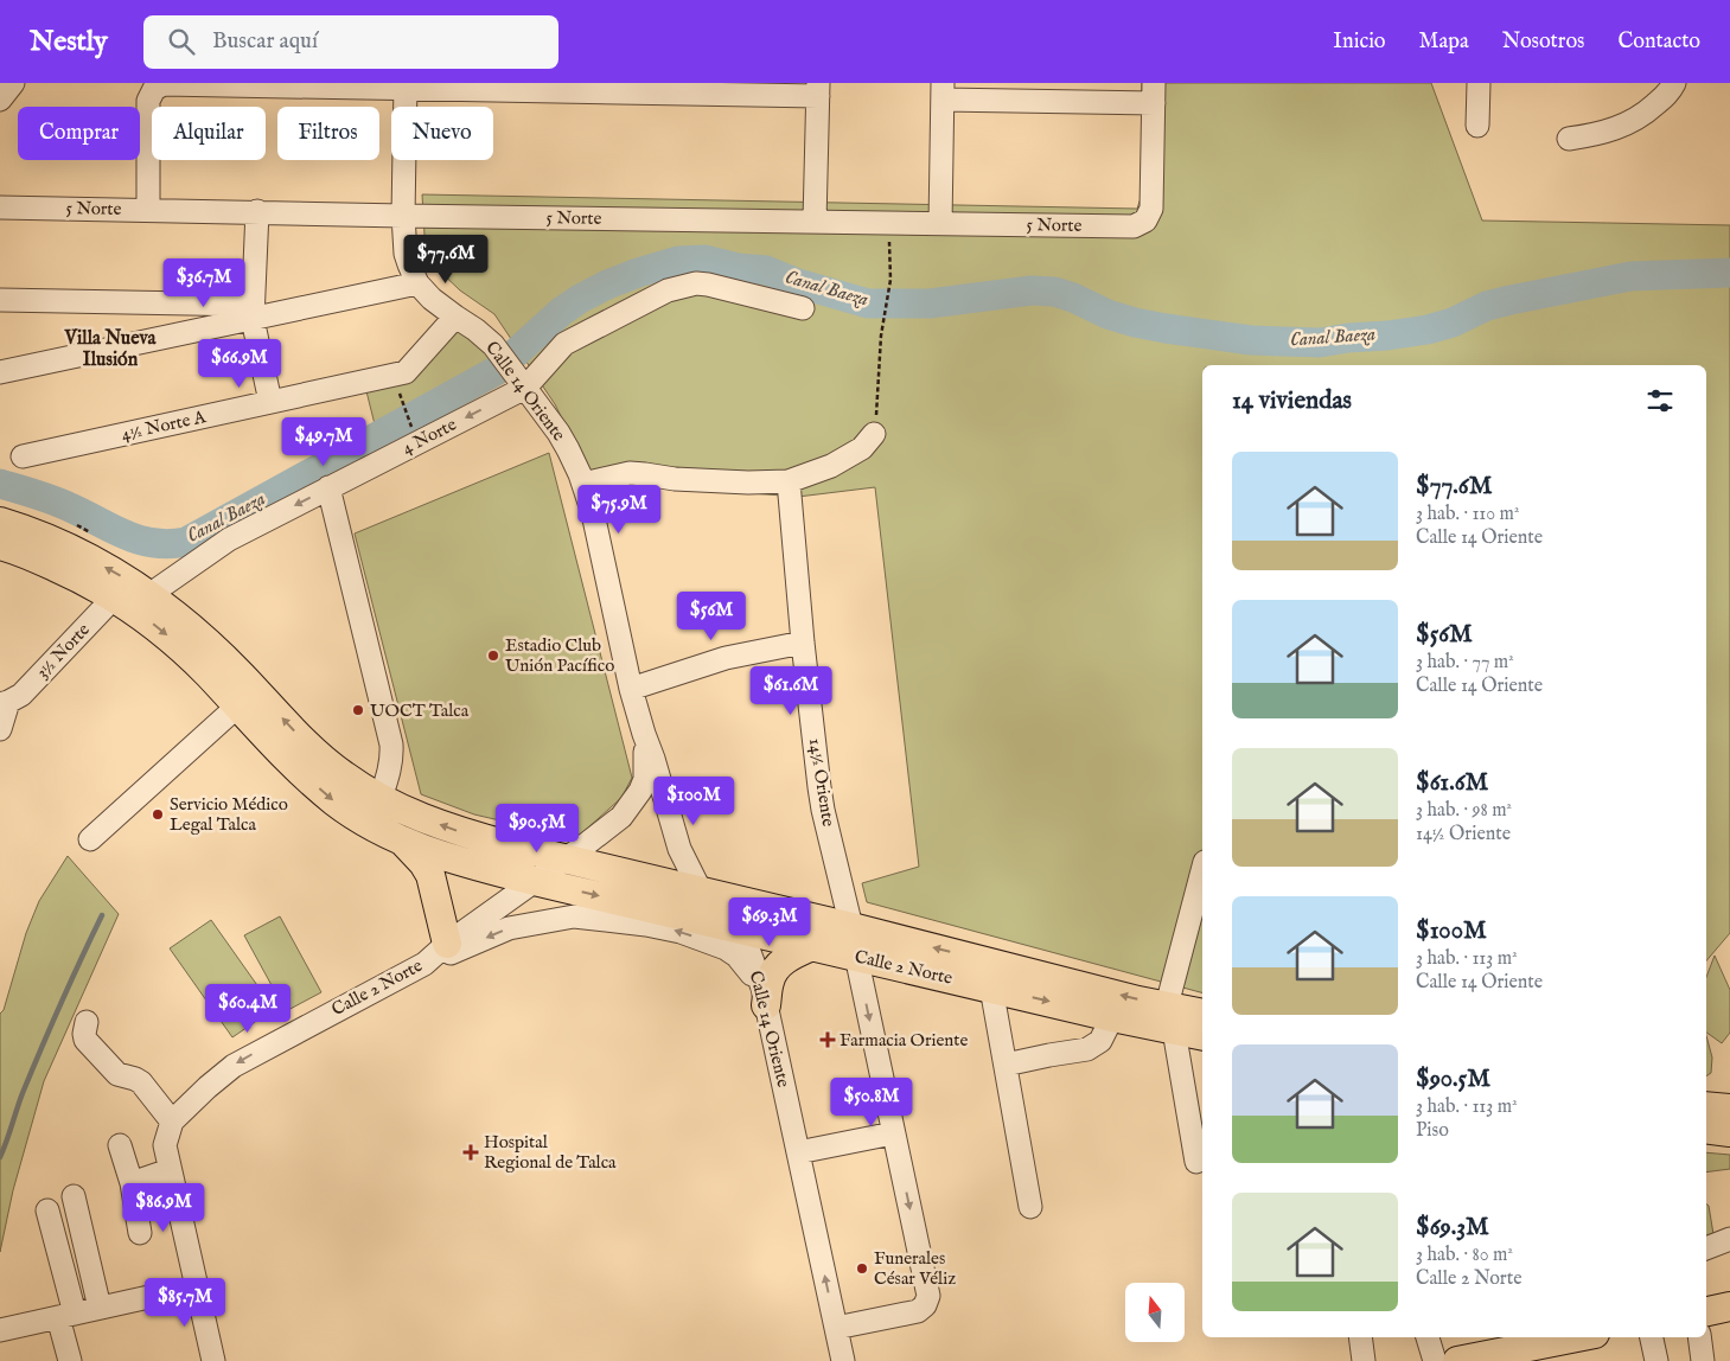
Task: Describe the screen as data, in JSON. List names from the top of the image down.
{
  "streets": {
    "main road": ["Calle 2 Norte"],
    "street": [
      "5 Norte",
      "Calle 14 Oriente",
      "4½ Norte A",
      "4 Norte",
      "3½ Norte",
      "14½ Oriente"
    ]
  },
  "crossings": [
    ["5 Norte", "Calle 14 Oriente"],
    ["Calle 14 Oriente", "4½ Norte A"],
    ["Calle 14 Oriente", "4 Norte"],
    ["Calle 14 Oriente", "Calle 2 Norte"],
    ["14½ Oriente", "Calle 2 Norte"]
  ],
  "districts": ["Villa Nueva Ilusión"],
  "water": ["Canal Baeza"],
  "places": {
    "other": [
      "Estadio Club Unión Pacífico",
      "UOCT Talca",
      "Servicio Médico Legal Talca",
      "Funerales César Véliz"
    ],
    "health": ["Farmacia Oriente", "Hospital Regional de Talca"]
  },
  "north": "top",
  "page": {
    "header": "Nestly",
    "search": "Buscar aquí",
    "nav": [
      "Inicio",
      "Mapa",
      "Nosotros",
      "Contacto"
    ],
    "chip": [
      "Comprar",
      "Alquilar",
      "Filtros",
      "Nuevo"
    ],
    "price": [
      "$77.6M",
      "$36.7M",
      "$66.9M",
      "$49.7M",
      "$75.9M",
      "$56M",
      "$61.6M",
      "$100M",
      "$90.5M",
      "$69.3M",
      "$60.4M",
      "$50.8M",
      "$86.9M",
      "$85.7M"
    ],
    "heading": "14 viviendas",
    "list": [
      {
        "name": "$77.6M",
        "note": "3 hab. · 110 m² · Calle 14 Oriente"
      },
      {
        "name": "$56M",
        "note": "3 hab. · 77 m² · Calle 14 Oriente"
      },
      {
        "name": "$61.6M",
        "note": "3 hab. · 98 m² · 14½ Oriente"
      },
      {
        "name": "$100M",
        "note": "3 hab. · 113 m² · Calle 14 Oriente"
      },
      {
        "name": "$90.5M",
        "note": "3 hab. · 113 m² · Piso"
      },
      {
        "name": "$69.3M",
        "note": "3 hab. · 80 m² · Calle 2 Norte"
      }
    ]
  }
}
